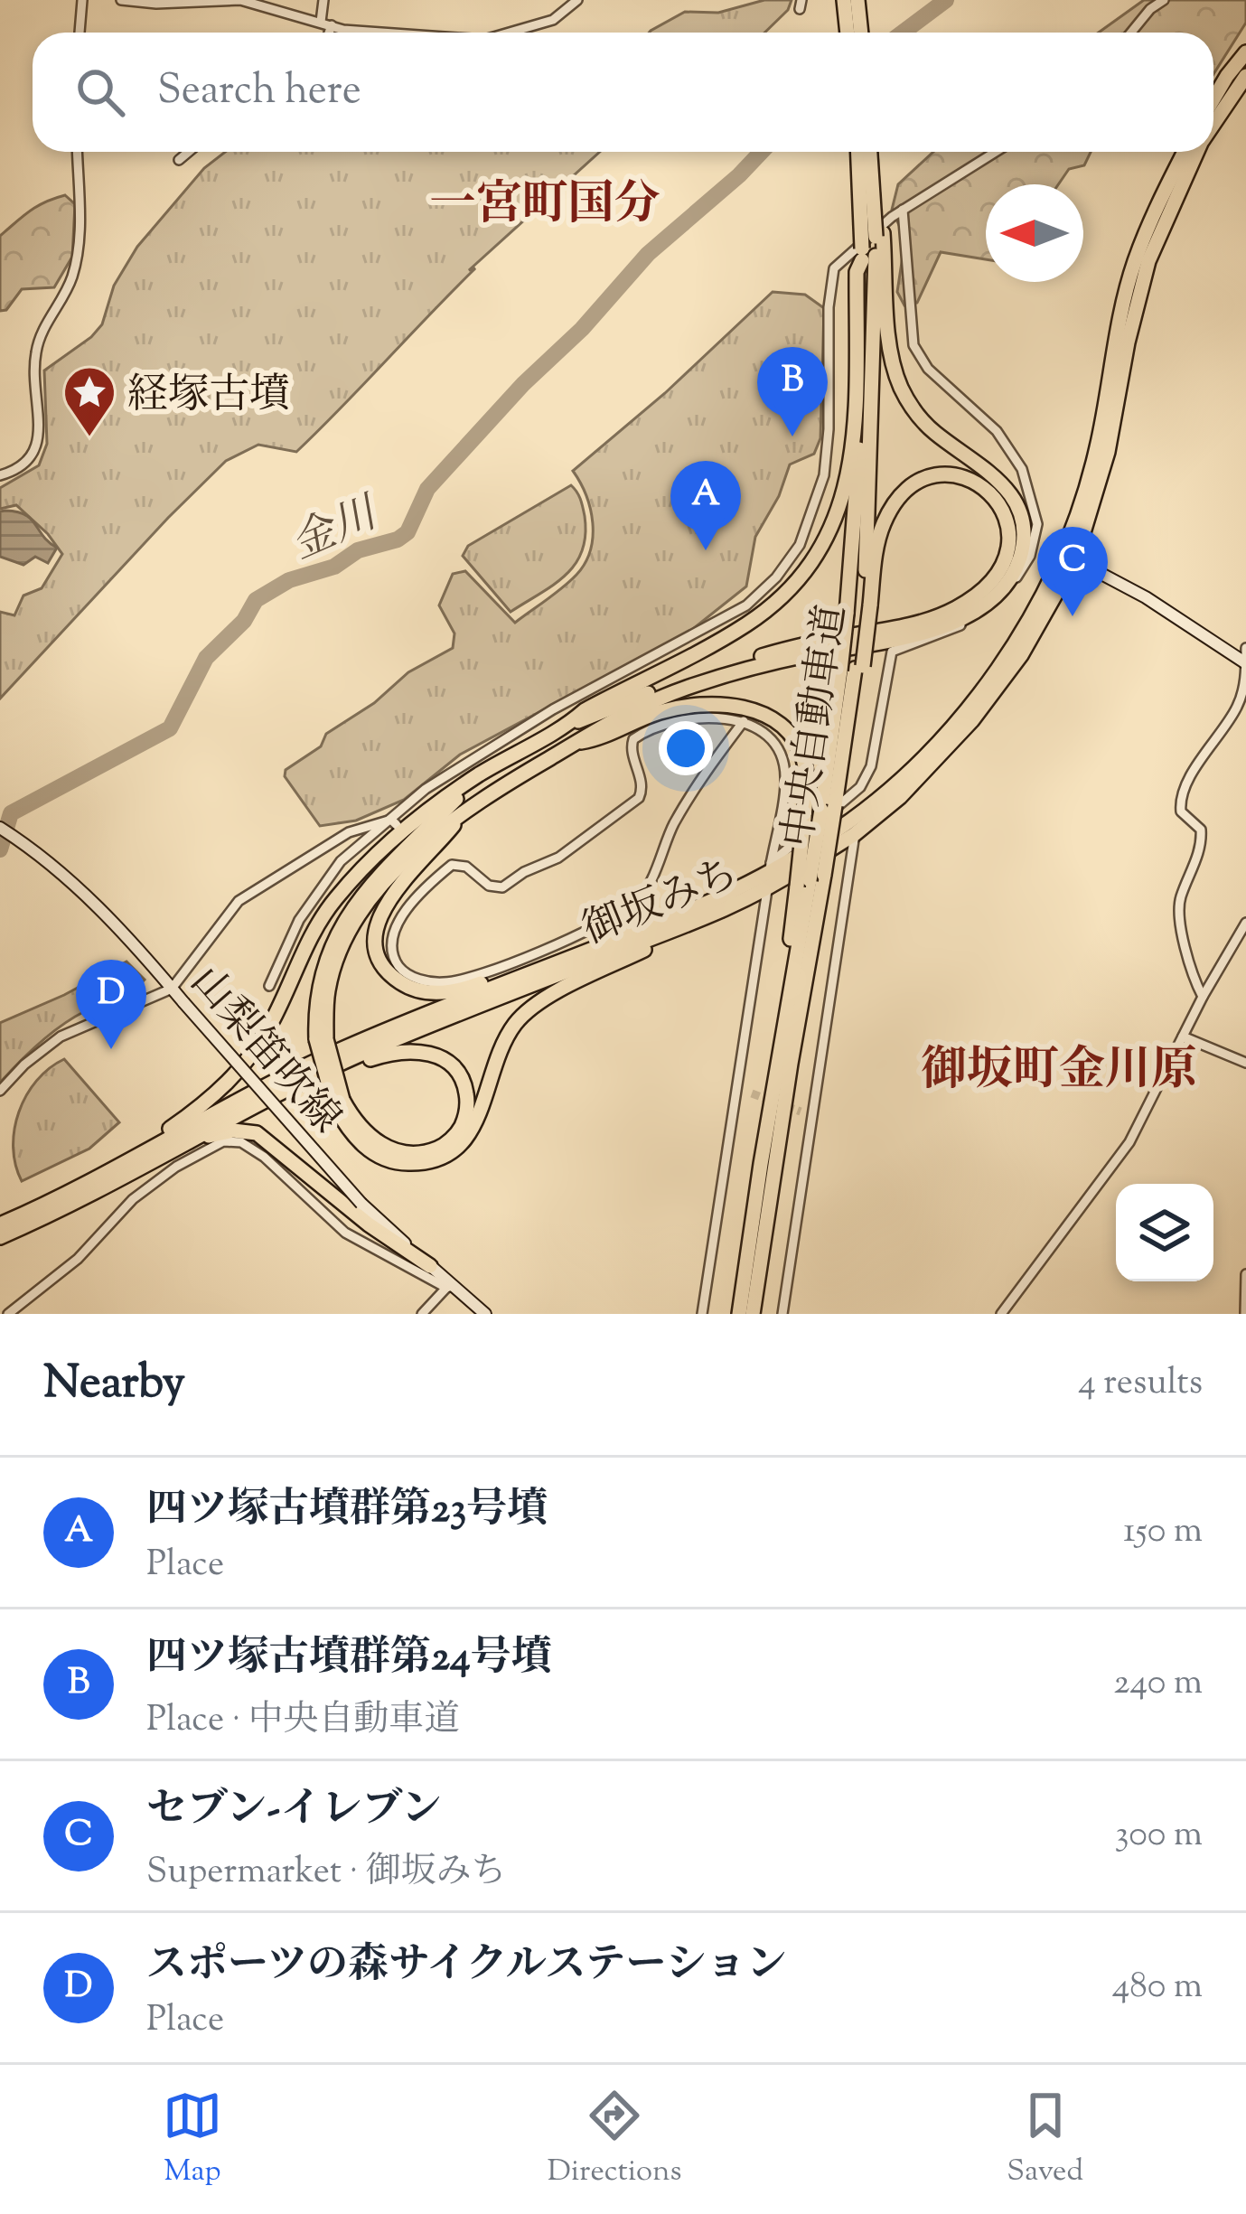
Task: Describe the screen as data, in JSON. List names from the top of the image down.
{
  "streets": {
    "highway": ["中央自動車道", "御坂みち"],
    "main road": ["山梨笛吹線"]
  },
  "districts": ["一宮町国分", "御坂町金川原"],
  "water": ["金川"],
  "places": {
    "place": ["経塚古墳"]
  },
  "north": "left",
  "page": {
    "search": "Search here",
    "pins": [
      "B",
      "A",
      "C",
      "D"
    ],
    "heading": ["Nearby", "4 results"],
    "list": [
      {
        "mark": "A",
        "name": "四ツ塚古墳群第23号墳",
        "note": "Place",
        "value": "150 m"
      },
      {
        "mark": "B",
        "name": "四ツ塚古墳群第24号墳",
        "note": "Place · 中央自動車道",
        "value": "240 m"
      },
      {
        "mark": "C",
        "name": "セブン-イレブン",
        "note": "Supermarket · 御坂みち",
        "value": "300 m"
      },
      {
        "mark": "D",
        "name": "スポーツの森サイクルステーション",
        "note": "Place",
        "value": "480 m"
      }
    ],
    "nav": ["Map", "Directions", "Saved"]
  }
}
